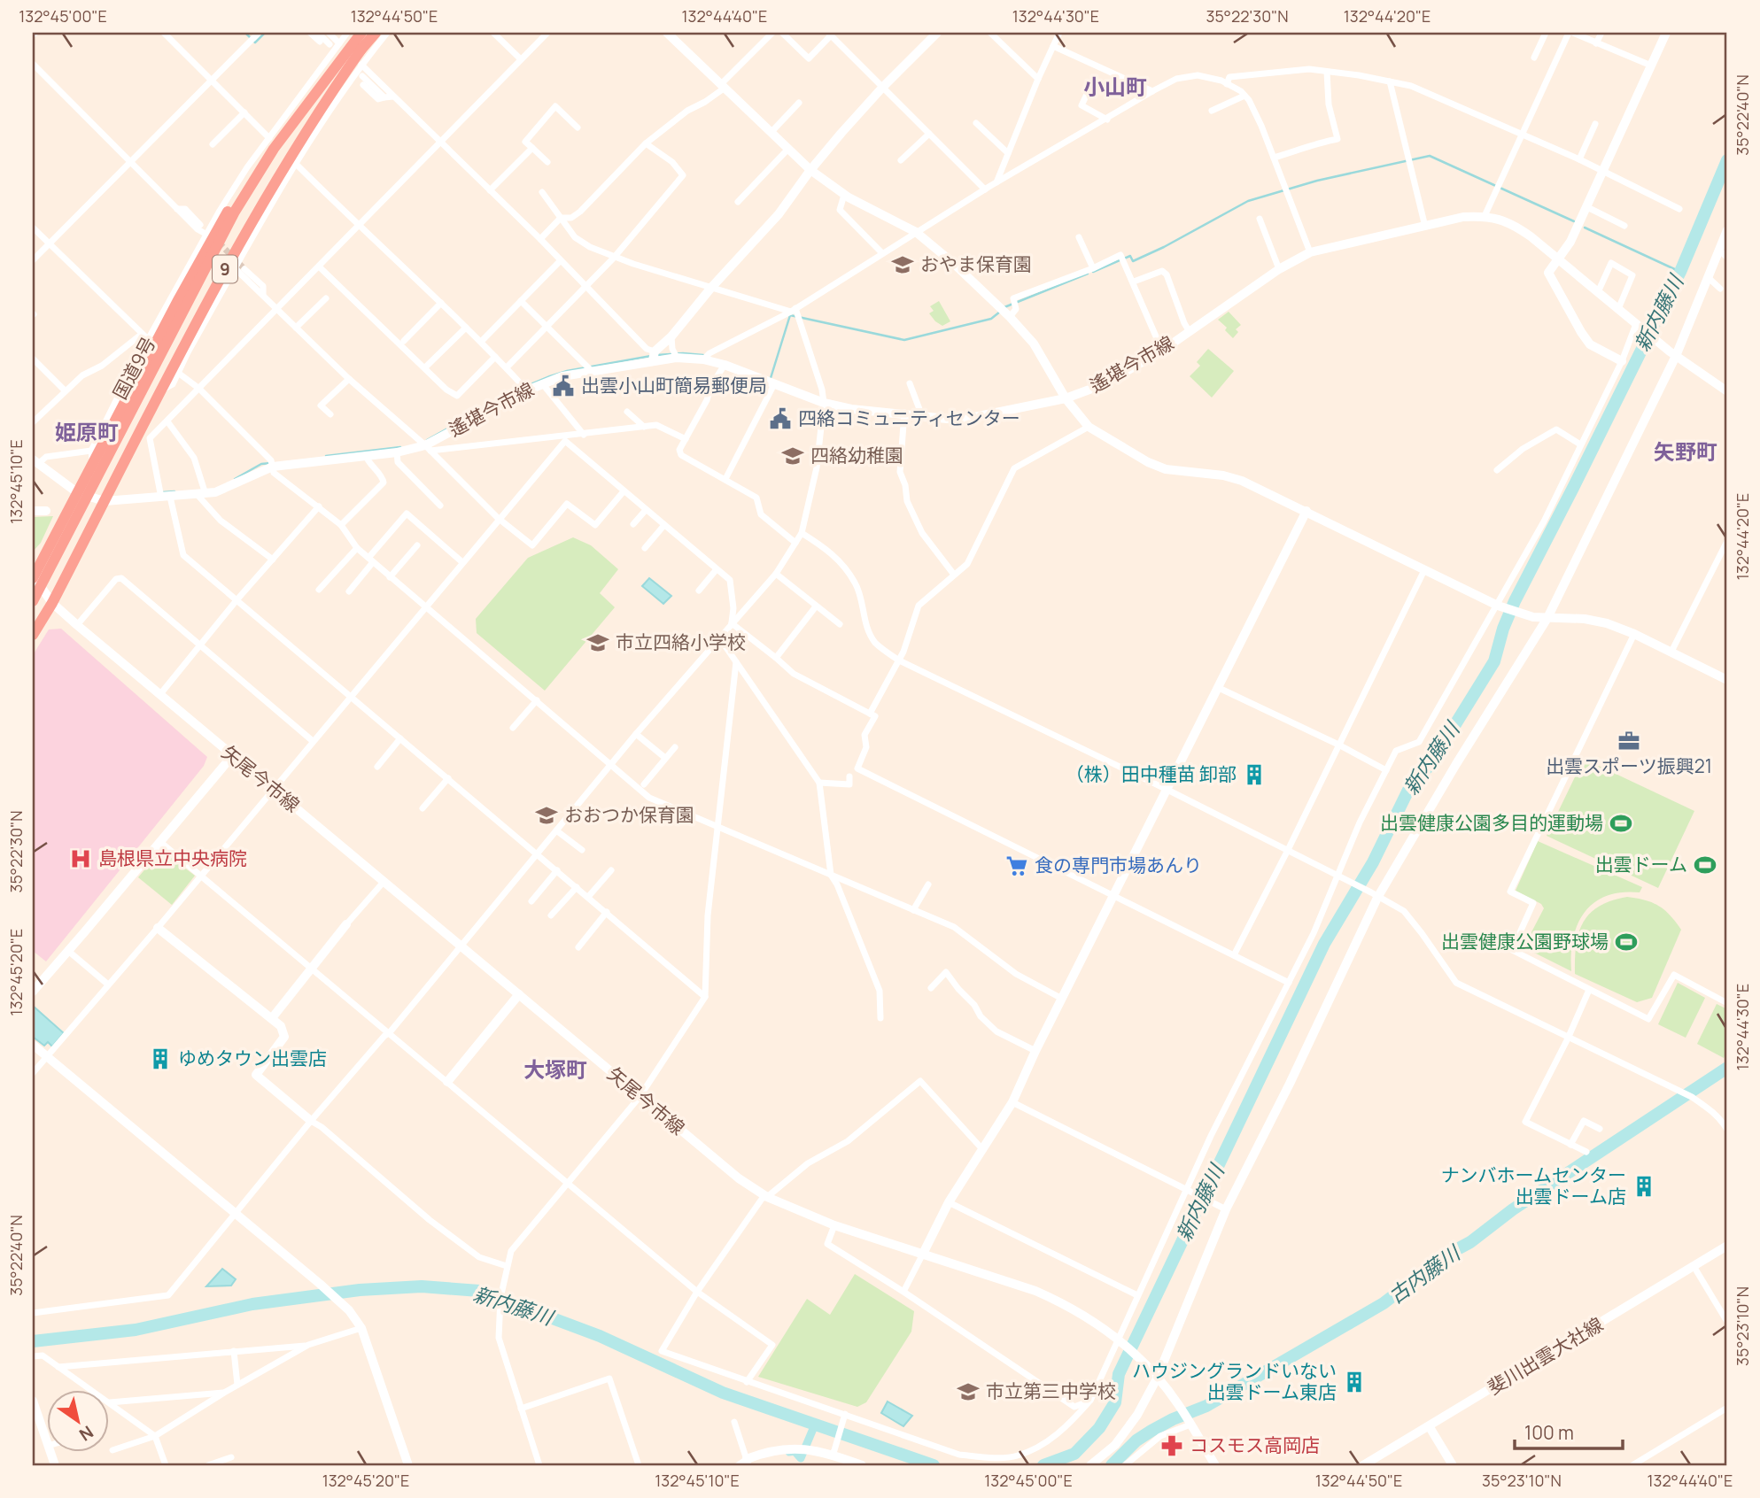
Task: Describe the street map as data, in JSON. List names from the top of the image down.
{
  "streets": {
    "highway": ["9", "国道9号"],
    "street": ["遙堪今市線", "矢尾今市線", "斐川出雲大社線"]
  },
  "crossings": [
    ["9", "遙堪今市線"],
    ["9", "国道9号"],
    ["9", "矢尾今市線"]
  ],
  "districts": [
    "小山町",
    "姫原町",
    "矢野町",
    "大塚町"
  ],
  "water": ["新内藤川", "古内藤川"],
  "places": {
    "school or university": [
      "おやま保育園",
      "四絡幼稚園",
      "市立四絡小学校",
      "おおつか保育園",
      "市立第三中学校"
    ],
    "public building": ["出雲小山町簡易郵便局", "四絡コミュニティセンター"],
    "office": ["出雲スポーツ振興21"],
    "building": [
      "（株）田中種苗 卸部",
      "ゆめタウン出雲店",
      "ナンバホームセンター 出雲ドーム店",
      "ハウジングランドいない 出雲ドーム東店"
    ],
    "sports": ["出雲健康公園多目的運動場", "出雲ドーム", "出雲健康公園野球場"],
    "hospital": ["島根県立中央病院"],
    "supermarket": ["食の専門市場あんり"],
    "pharmacy": ["コスモス高岡店"]
  },
  "scale_bar": "100 m",
  "north": "bottom right",
  "coordinates": [
    "132°45'00\"E",
    "132°44'50\"E",
    "132°44'40\"E",
    "132°44'30\"E",
    "35°22'30\"N",
    "132°44'20\"E",
    "35°22'40\"N",
    "132°45'10\"E",
    "132°45'20\"E",
    "35°23'10\"N"
  ]
}
